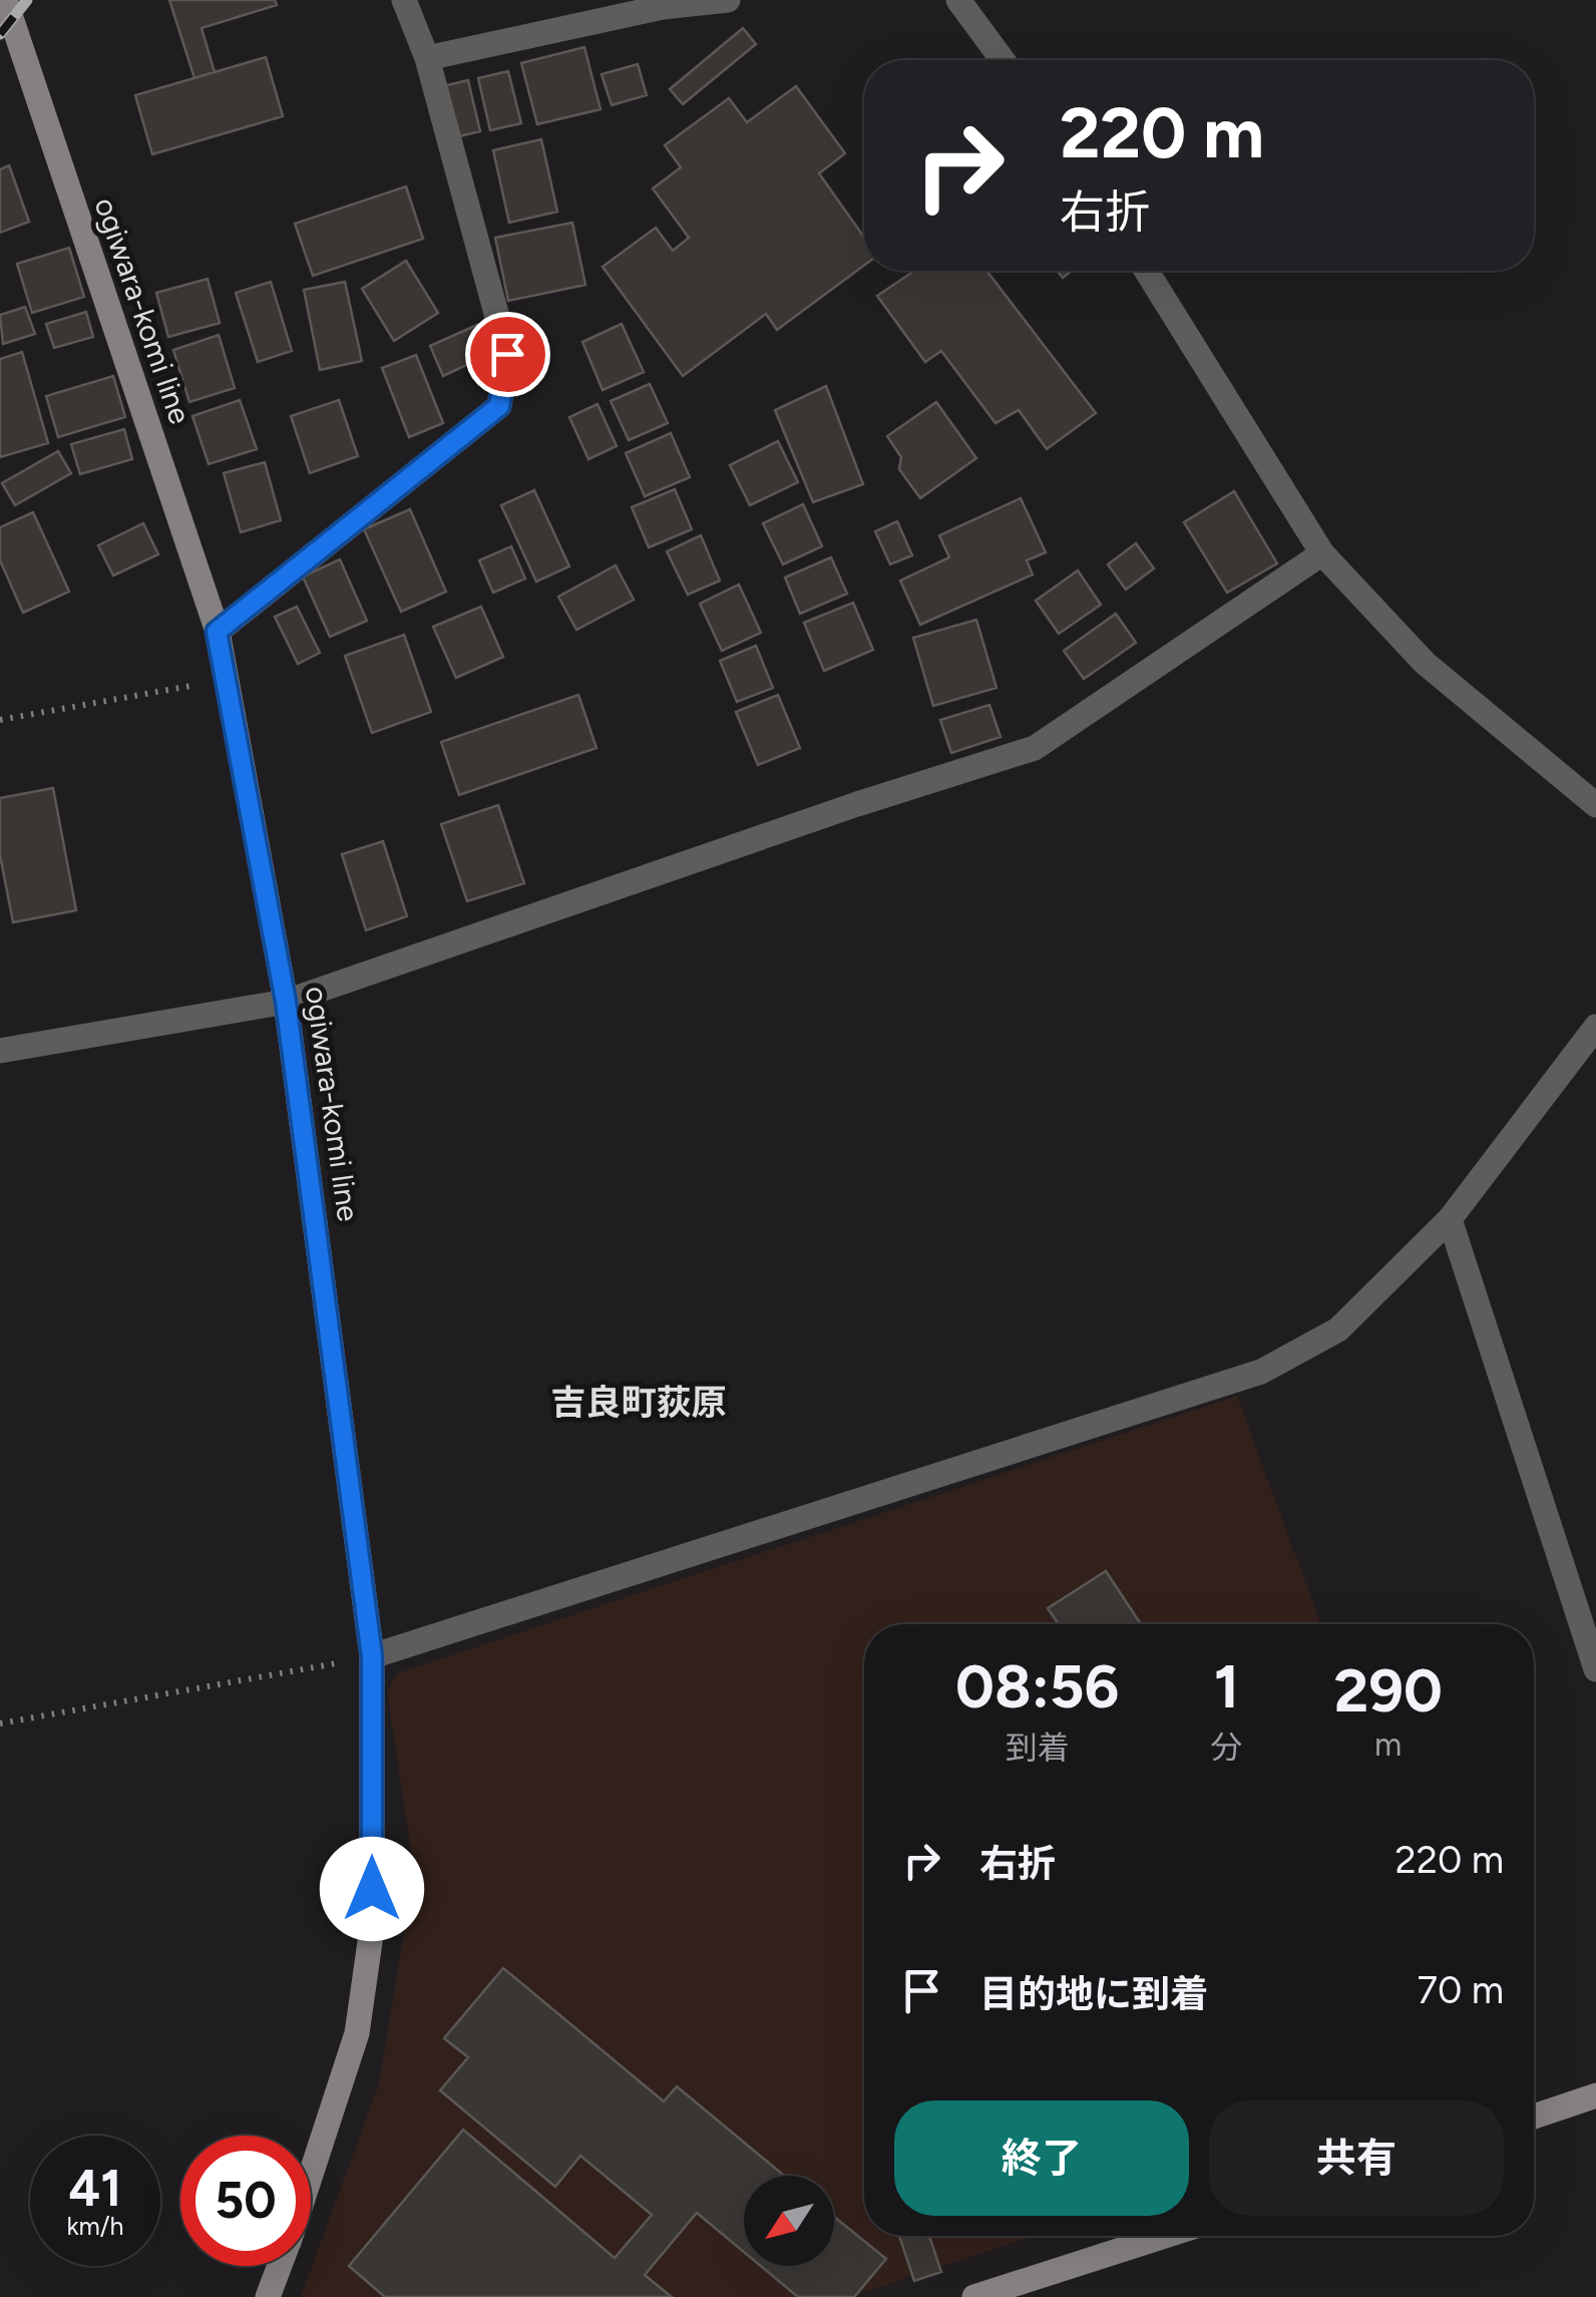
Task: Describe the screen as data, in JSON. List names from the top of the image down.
{
  "streets": {
    "main road": ["ogiwara-komi line"]
  },
  "districts": ["吉良町荻原"],
  "north": "bottom left",
  "page": {
    "turn": ["220 m", "右折"],
    "eta": [
      "08:56",
      "到着",
      "1",
      "分",
      "290",
      "m"
    ],
    "list": [
      {
        "name": "右折",
        "value": "220 m"
      },
      {
        "name": "目的地に到着",
        "value": "70 m"
      }
    ],
    "buttons": ["終了", "共有"],
    "speed": "41 km/h",
    "limit": "50"
  }
}
